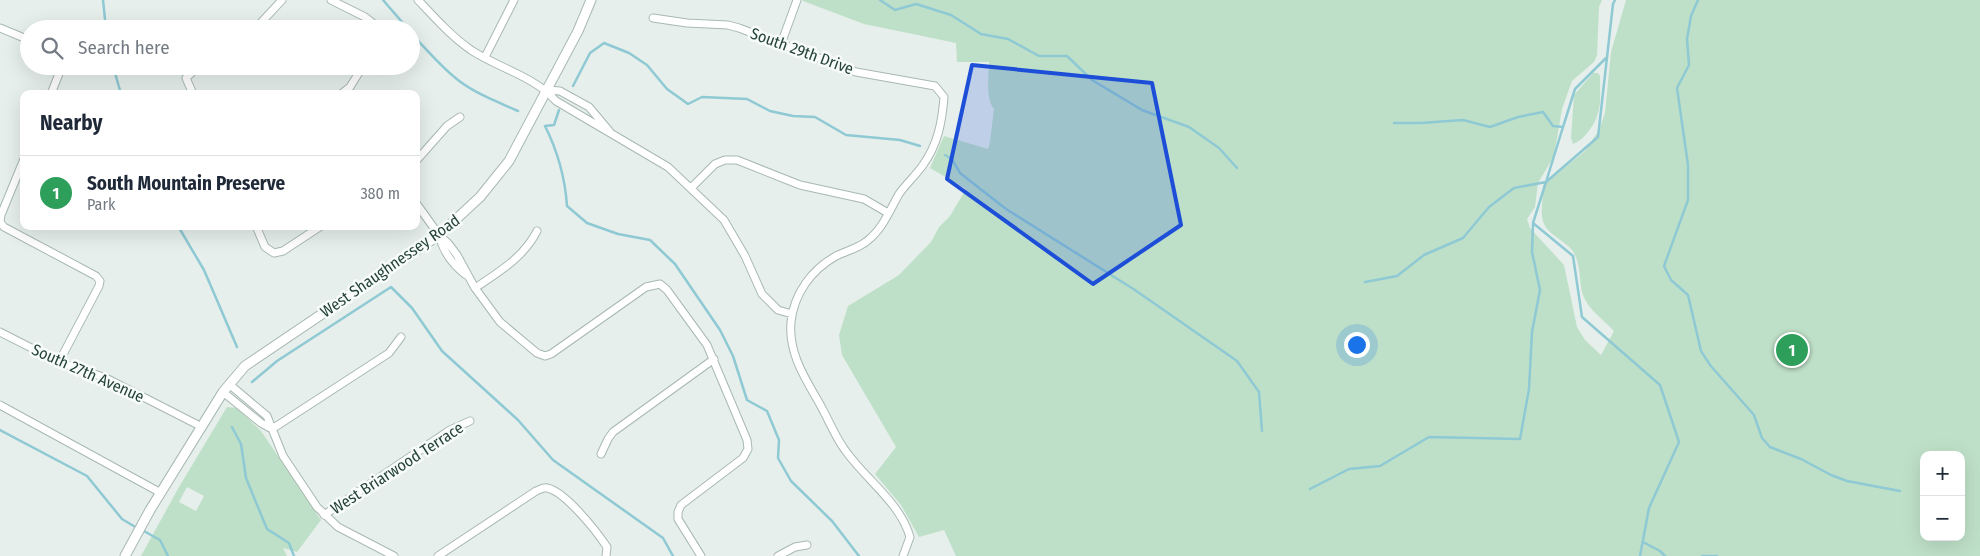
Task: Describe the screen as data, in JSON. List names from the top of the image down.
{
  "streets": {
    "street": [
      "South 29th Drive",
      "West Shaughnessey Road",
      "South 27th Avenue",
      "West Briarwood Terrace"
    ]
  },
  "crossings": [
    ["West Shaughnessey Road", "South 27th Avenue"]
  ],
  "page": {
    "search": "Search here",
    "heading": "Nearby",
    "list": [
      {
        "mark": "1",
        "name": "South Mountain Preserve",
        "note": "Park",
        "value": "380 m"
      }
    ],
    "pins": "1",
    "map_buttons": ["+", "−"]
  }
}
